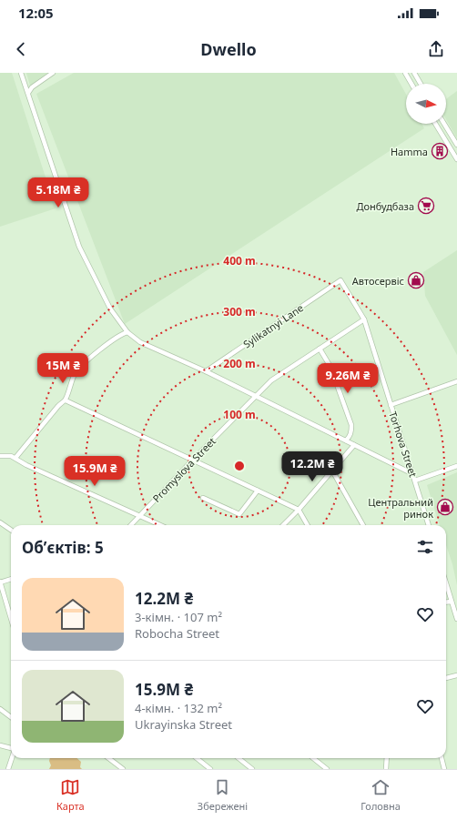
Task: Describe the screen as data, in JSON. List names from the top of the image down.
{
  "streets": {
    "street": ["Sylikatnyi Lane", "Torhova Street", "Promyslova Street"]
  },
  "crossings": [
    ["Sylikatnyi Lane", "Torhova Street"],
    ["Torhova Street", "Promyslova Street"]
  ],
  "places": {
    "building": ["Hamma"],
    "supermarket": ["Донбудбаза"],
    "shop": ["Автосервіс", "Центральний ринок"]
  },
  "north": "right",
  "page": {
    "status": "12:05",
    "header": "Dwello",
    "price": [
      "5.18M ₴",
      "15M ₴",
      "9.26M ₴",
      "12.2M ₴",
      "15.9M ₴"
    ],
    "heading": "Об’єктів: 5",
    "list": [
      {
        "name": "12.2M ₴",
        "note": "3-кімн. · 107 m² · Robocha Street"
      },
      {
        "name": "15.9M ₴",
        "note": "4-кімн. · 132 m² · Ukrayinska Street"
      }
    ],
    "tabs": ["Карта", "Збережені", "Головна"]
  },
  "rings": [
    "400 m",
    "300 m",
    "200 m",
    "100 m"
  ]
}
